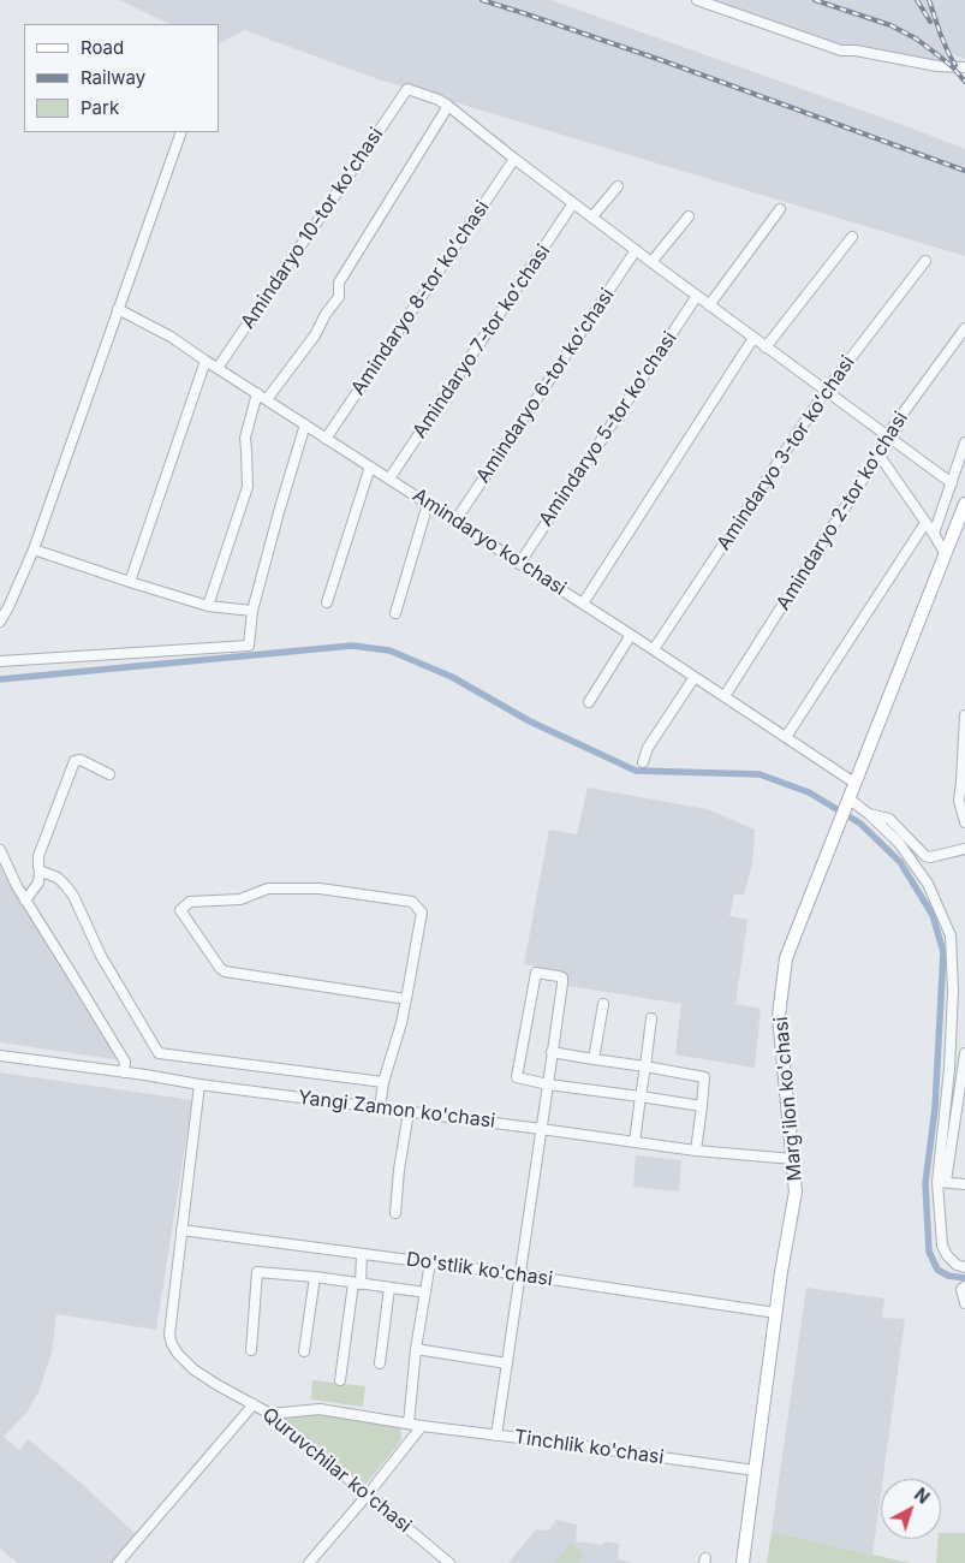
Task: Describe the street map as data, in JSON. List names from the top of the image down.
{
  "streets": {
    "main road": ["Marg'ilon ko'chasi"],
    "street": [
      "Amindaryo 10-tor koʻchasi",
      "Amindaryo 8-tor koʻchasi",
      "Amindaryo 7-tor koʻchasi",
      "Amindaryo 6-tor koʻchasi",
      "Amindaryo 5-tor koʻchasi",
      "Amindaryo 3-tor koʻchasi",
      "Amindaryo 2-tor koʻchasi",
      "Amindaryo koʻchasi",
      "Yangi Zamon ko'chasi",
      "Do'stlik ko'chasi",
      "Tinchlik ko'chasi",
      "Quruvchilar ko'chasi"
    ]
  },
  "crossings": [
    ["Amindaryo 10-tor koʻchasi", "Amindaryo koʻchasi"],
    ["Amindaryo 8-tor koʻchasi", "Amindaryo koʻchasi"],
    ["Amindaryo 7-tor koʻchasi", "Amindaryo koʻchasi"],
    ["Amindaryo 6-tor koʻchasi", "Amindaryo koʻchasi"],
    ["Amindaryo 5-tor koʻchasi", "Amindaryo koʻchasi"],
    ["Amindaryo 3-tor koʻchasi", "Amindaryo koʻchasi"],
    ["Amindaryo 2-tor koʻchasi", "Amindaryo koʻchasi"],
    ["Marg'ilon ko'chasi", "Yangi Zamon ko'chasi"],
    ["Marg'ilon ko'chasi", "Do'stlik ko'chasi"],
    ["Marg'ilon ko'chasi", "Tinchlik ko'chasi"],
    ["Yangi Zamon ko'chasi", "Quruvchilar ko'chasi"],
    ["Do'stlik ko'chasi", "Quruvchilar ko'chasi"],
    ["Tinchlik ko'chasi", "Quruvchilar ko'chasi"]
  ],
  "legend": ["Road", "Railway", "Park"],
  "north": "top right"
}
